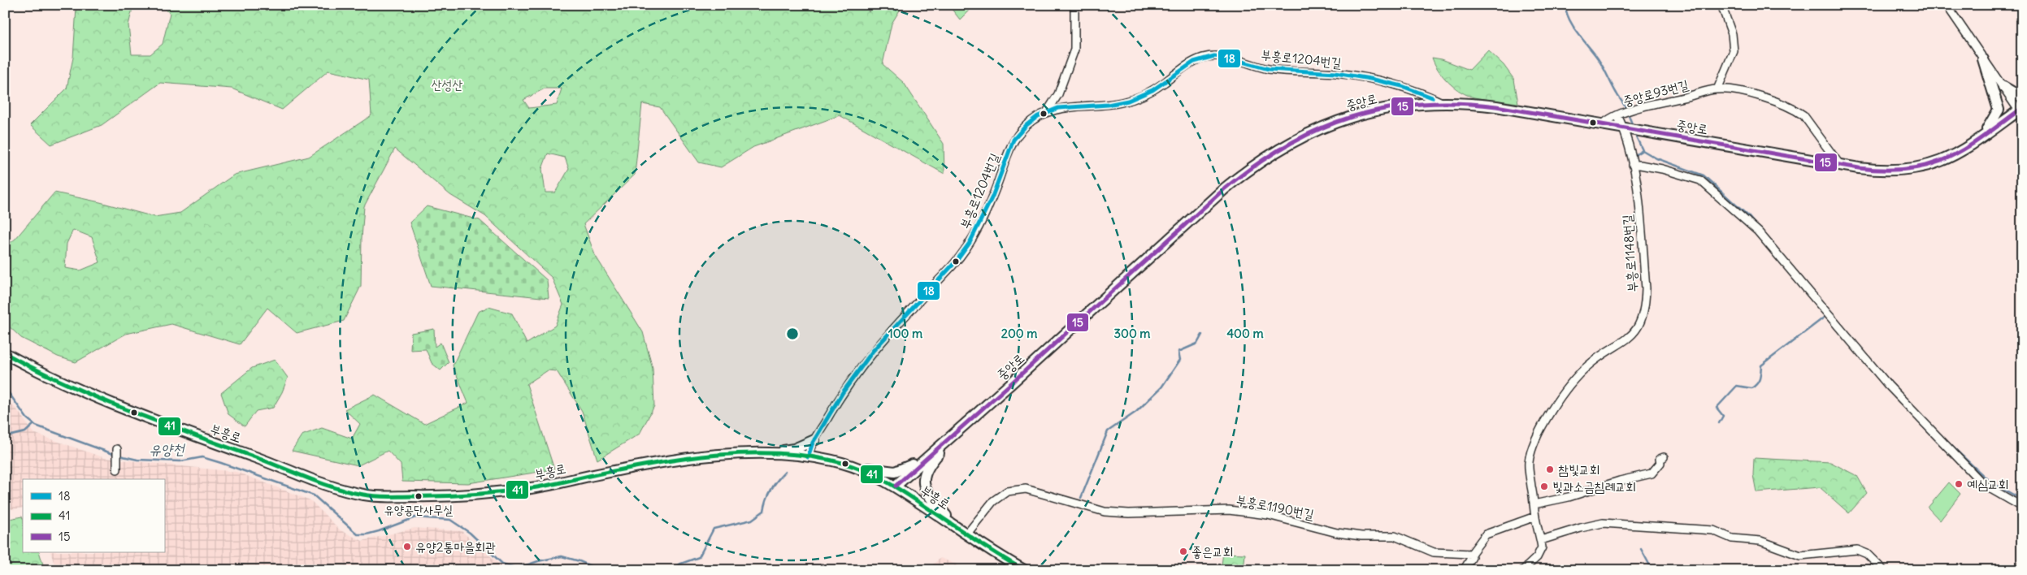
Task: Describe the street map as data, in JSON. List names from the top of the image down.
{
  "streets": {
    "main road": ["중앙로", "부흥로"],
    "street": [
      "부흥로1204번길",
      "중앙로93번길",
      "부흥로1148번길",
      "부흥로1190번길"
    ]
  },
  "crossings": [
    ["부흥로1204번길", "중앙로"],
    ["부흥로1204번길", "부흥로"],
    ["중앙로93번길", "중앙로"],
    ["중앙로93번길", "부흥로1148번길"],
    ["중앙로", "부흥로1148번길"],
    ["중앙로", "부흥로"],
    ["부흥로", "부흥로1190번길"]
  ],
  "water": ["유양천"],
  "parks": ["산성산"],
  "places": [
    "참빛교회",
    "예심교회",
    "빛과소금침례교회",
    "유양공단사무실",
    "유양2통마을회관",
    "좋은교회"
  ],
  "lines": ["transit line 18", "transit line 15", "transit line 41"],
  "legend": ["18", "41", "15"],
  "rings": [
    "100 m",
    "200 m",
    "300 m",
    "400 m"
  ]
}
